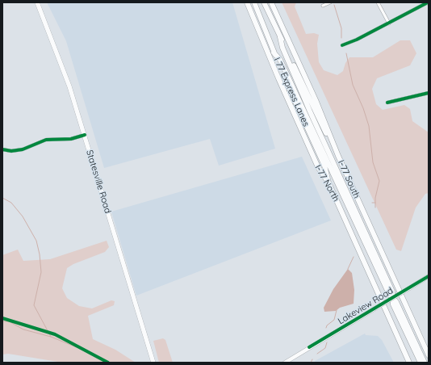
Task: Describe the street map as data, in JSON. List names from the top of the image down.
{
  "streets": {
    "highway": ["I 77 Express Lanes", "I-77 South", "I-77 North"],
    "main road": ["Statesville Road", "Lakeview Road"]
  },
  "crossings": [
    ["I 77 Express Lanes", "I-77 South"],
    ["I 77 Express Lanes", "I-77 North"]
  ]
}
